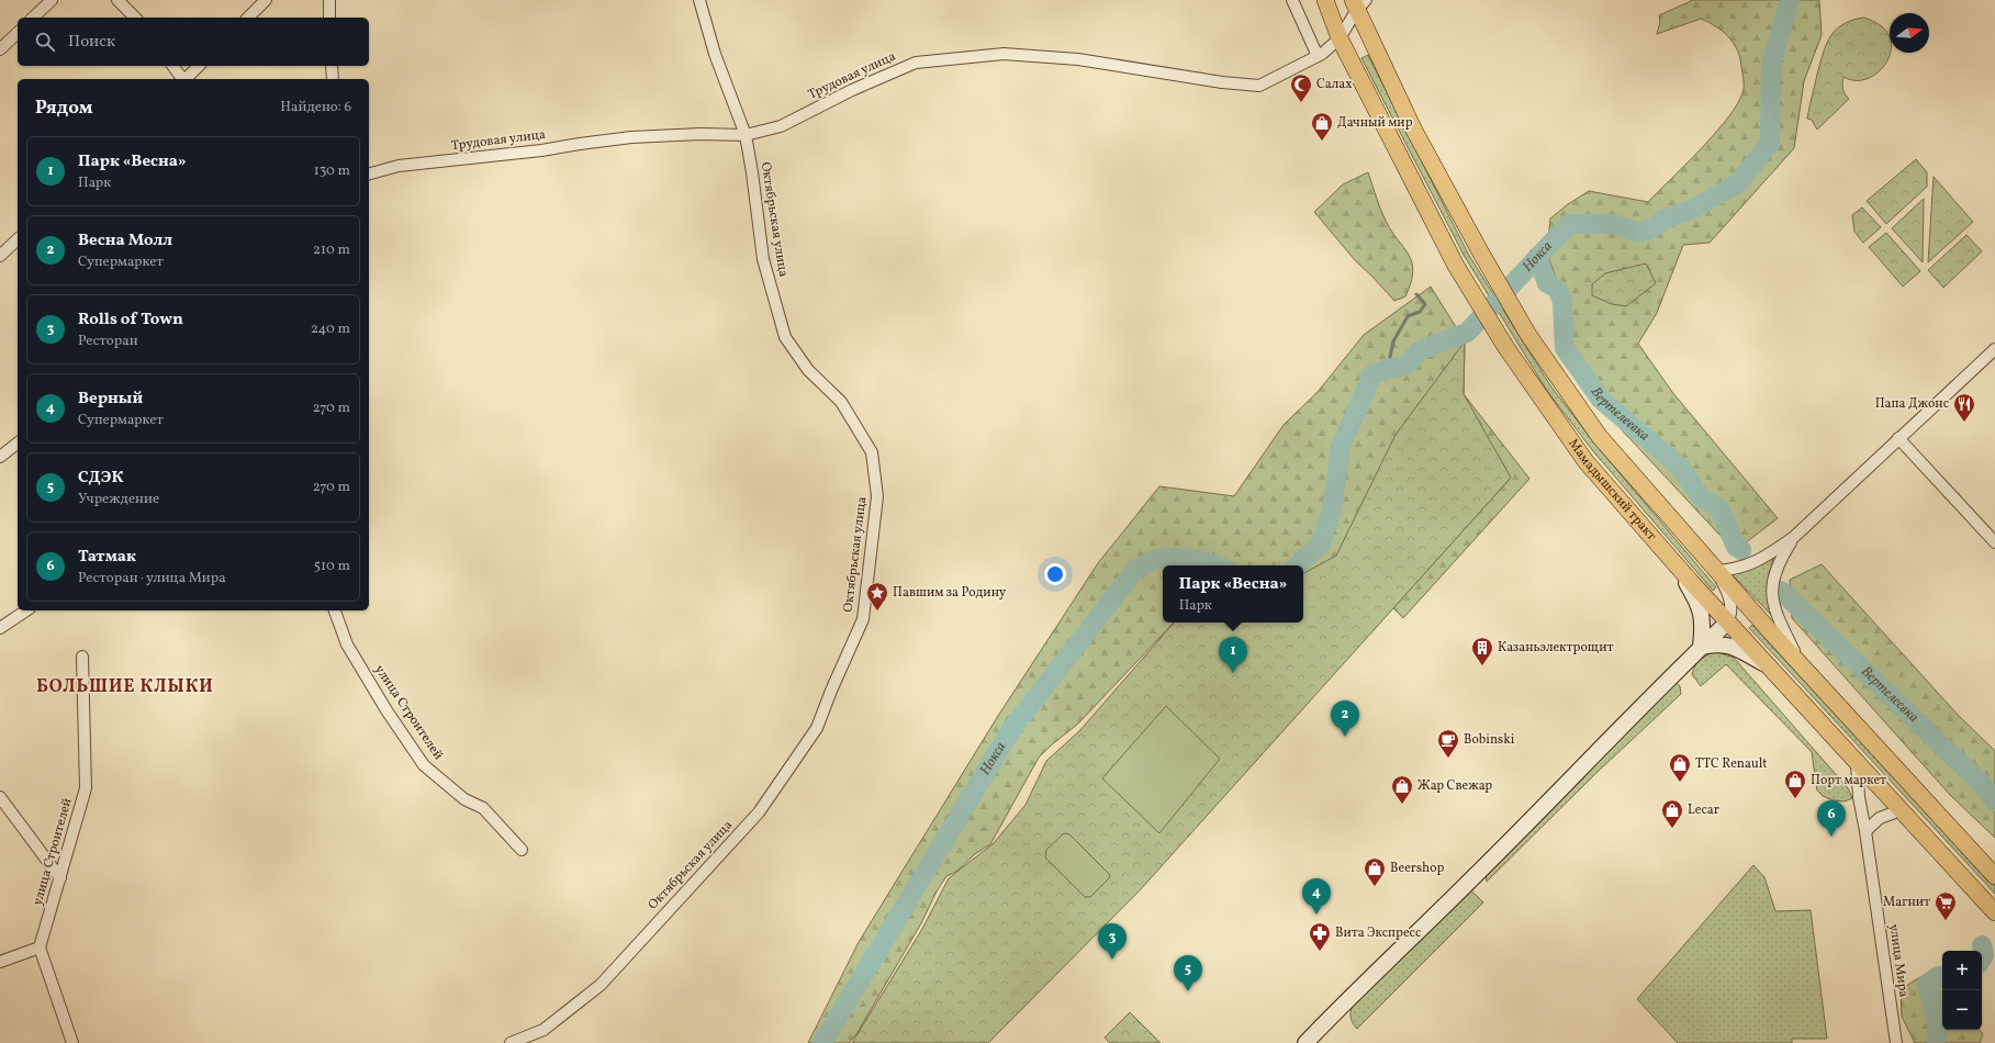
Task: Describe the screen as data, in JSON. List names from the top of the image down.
{
  "streets": {
    "main road": ["Мамадышский тракт"],
    "street": [
      "Трудовая улица",
      "Октябрьская улица",
      "улица Строителей",
      "улица Мира"
    ]
  },
  "crossings": [
    ["Трудовая улица", "Октябрьская улица"],
    ["Трудовая улица", "Мамадышский тракт"],
    ["Мамадышский тракт", "улица Мира"]
  ],
  "districts": ["БОЛЬШИЕ КЛЫКИ"],
  "water": ["Нокса", "Вертелеевка"],
  "places": {
    "mosque": ["Салах"],
    "shop": [
      "Дачный мир",
      "ТТС Renault",
      "Порт маркет",
      "Жар Свежар",
      "Lecar",
      "Beershop"
    ],
    "restaurant": ["Папа Джонс"],
    "place": ["Павшим за Родину"],
    "building": ["Казаньэлектрощит"],
    "cafe": ["Bobinski"],
    "supermarket": ["Магнит"],
    "pharmacy": ["Вита Экспресс"]
  },
  "north": "right",
  "page": {
    "search": "Поиск",
    "heading": ["Рядом", "Найдено: 6"],
    "list": [
      {
        "mark": "1",
        "name": "Парк «Весна»",
        "note": "Парк",
        "value": "130 m"
      },
      {
        "mark": "2",
        "name": "Весна Молл",
        "note": "Супермаркет",
        "value": "210 m"
      },
      {
        "mark": "3",
        "name": "Rolls of Town",
        "note": "Ресторан",
        "value": "240 m"
      },
      {
        "mark": "4",
        "name": "Верный",
        "note": "Супермаркет",
        "value": "270 m"
      },
      {
        "mark": "5",
        "name": "СДЭК",
        "note": "Учреждение",
        "value": "270 m"
      },
      {
        "mark": "6",
        "name": "Татмак",
        "note": "Ресторан · улица Мира",
        "value": "510 m"
      }
    ],
    "popup": ["Парк «Весна»", "Парк"],
    "pins": [
      "1",
      "2",
      "6",
      "4",
      "3",
      "5"
    ],
    "map_buttons": ["+", "−"]
  }
}
